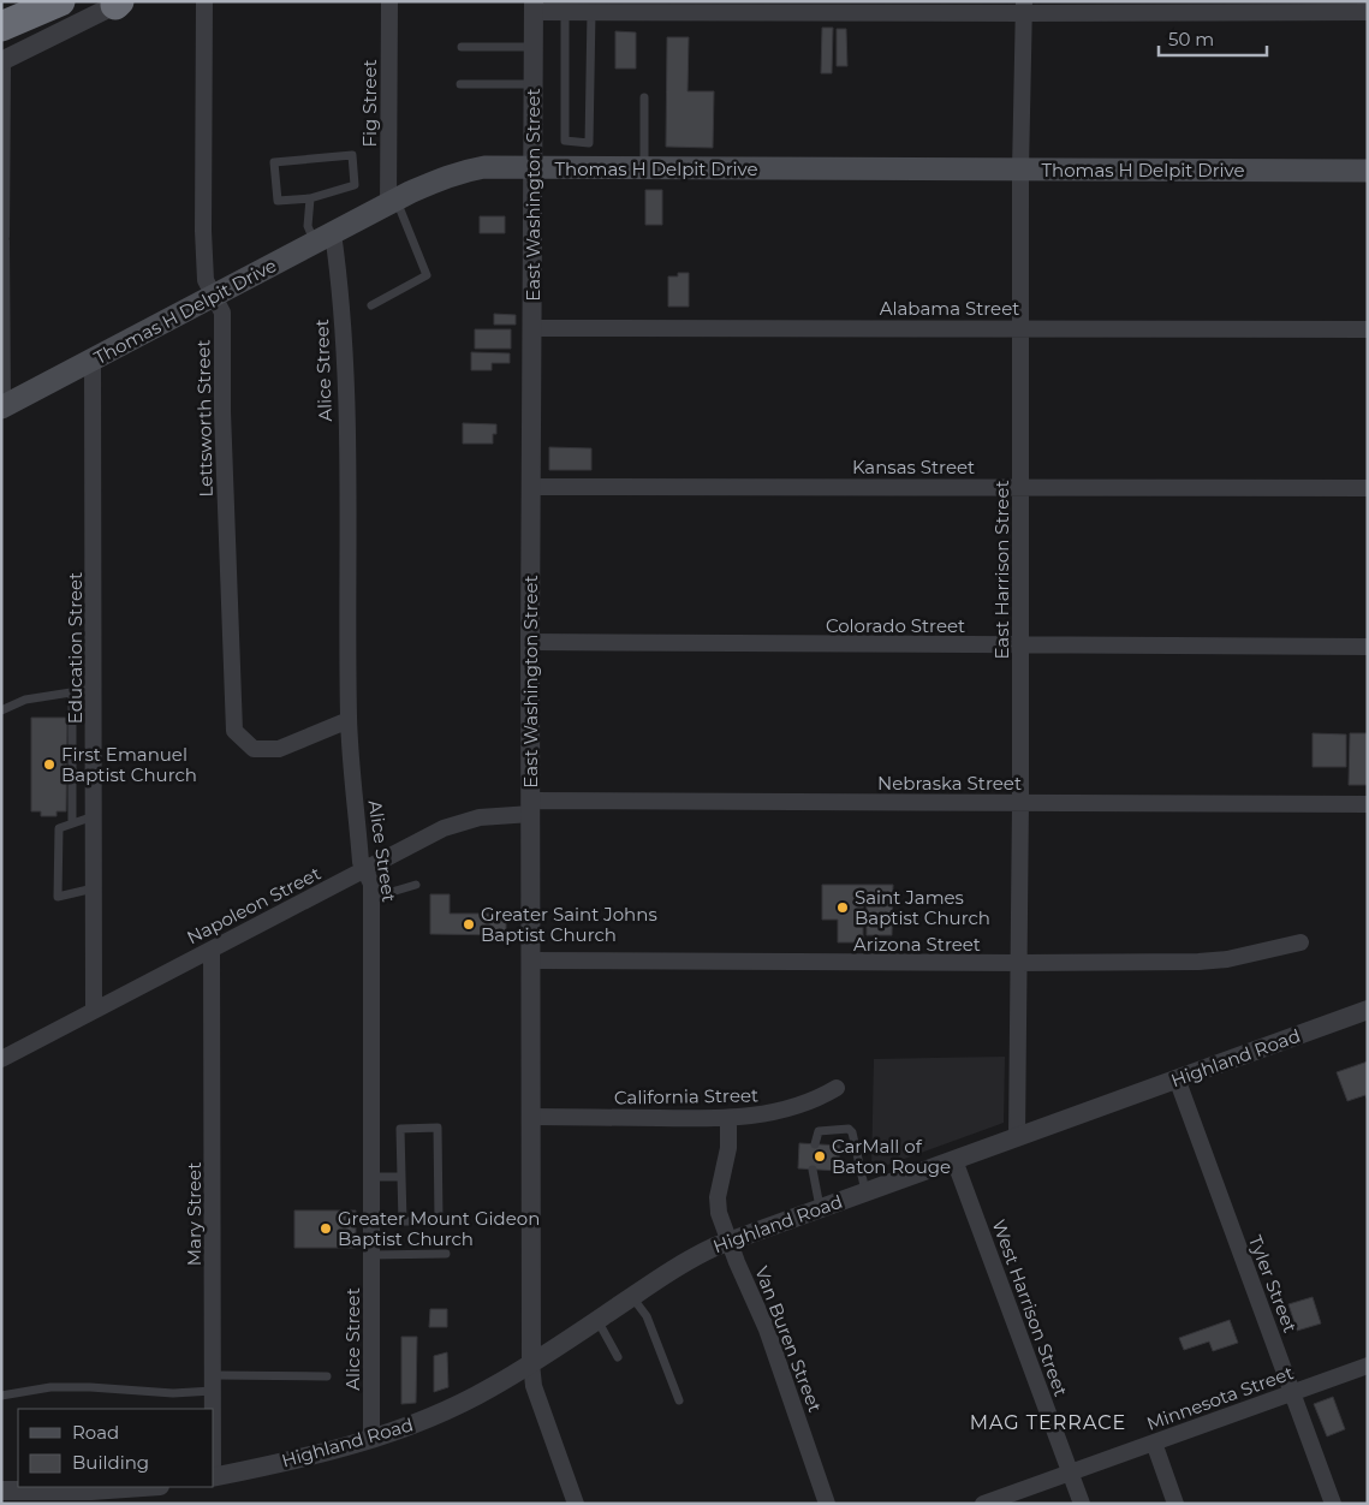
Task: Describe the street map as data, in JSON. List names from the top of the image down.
{
  "streets": {
    "main road": ["Thomas H Delpit Drive"],
    "street": [
      "Fig Street",
      "East Washington Street",
      "Alabama Street",
      "Alice Street",
      "Lettsworth Street",
      "Kansas Street",
      "East Harrison Street",
      "Colorado Street",
      "Education Street",
      "Nebraska Street",
      "Napoleon Street",
      "Arizona Street",
      "Highland Road",
      "California Street",
      "Mary Street",
      "Tyler Street",
      "West Harrison Street",
      "Van Buren Street",
      "Minnesota Street"
    ]
  },
  "crossings": [
    ["Fig Street", "Thomas H Delpit Drive"],
    ["Thomas H Delpit Drive", "East Washington Street"],
    ["Thomas H Delpit Drive", "Alice Street"],
    ["Thomas H Delpit Drive", "Lettsworth Street"],
    ["Thomas H Delpit Drive", "East Harrison Street"],
    ["Thomas H Delpit Drive", "Education Street"],
    ["East Washington Street", "Alabama Street"],
    ["East Washington Street", "Kansas Street"],
    ["East Washington Street", "Colorado Street"],
    ["East Washington Street", "Nebraska Street"],
    ["East Washington Street", "Napoleon Street"],
    ["East Washington Street", "Arizona Street"],
    ["East Washington Street", "Highland Road"],
    ["East Washington Street", "California Street"],
    ["Alabama Street", "East Harrison Street"],
    ["Alice Street", "Lettsworth Street"],
    ["Alice Street", "Napoleon Street"],
    ["Alice Street", "Highland Road"],
    ["Kansas Street", "East Harrison Street"],
    ["East Harrison Street", "Colorado Street"],
    ["East Harrison Street", "Nebraska Street"],
    ["East Harrison Street", "Arizona Street"],
    ["East Harrison Street", "Highland Road"],
    ["Education Street", "Napoleon Street"],
    ["Nebraska Street", "Napoleon Street"],
    ["Napoleon Street", "Mary Street"],
    ["Highland Road", "Tyler Street"],
    ["Highland Road", "West Harrison Street"],
    ["Highland Road", "Van Buren Street"],
    ["California Street", "Van Buren Street"],
    ["Tyler Street", "Minnesota Street"],
    ["West Harrison Street", "Minnesota Street"]
  ],
  "districts": ["MAG TERRACE"],
  "places": [
    "First Emanuel Baptist Church",
    "Saint James Baptist Church",
    "Greater Saint Johns Baptist Church",
    "CarMall of Baton Rouge",
    "Greater Mount Gideon Baptist Church"
  ],
  "legend": ["Road", "Building"],
  "scale_bar": "50 m"
}
